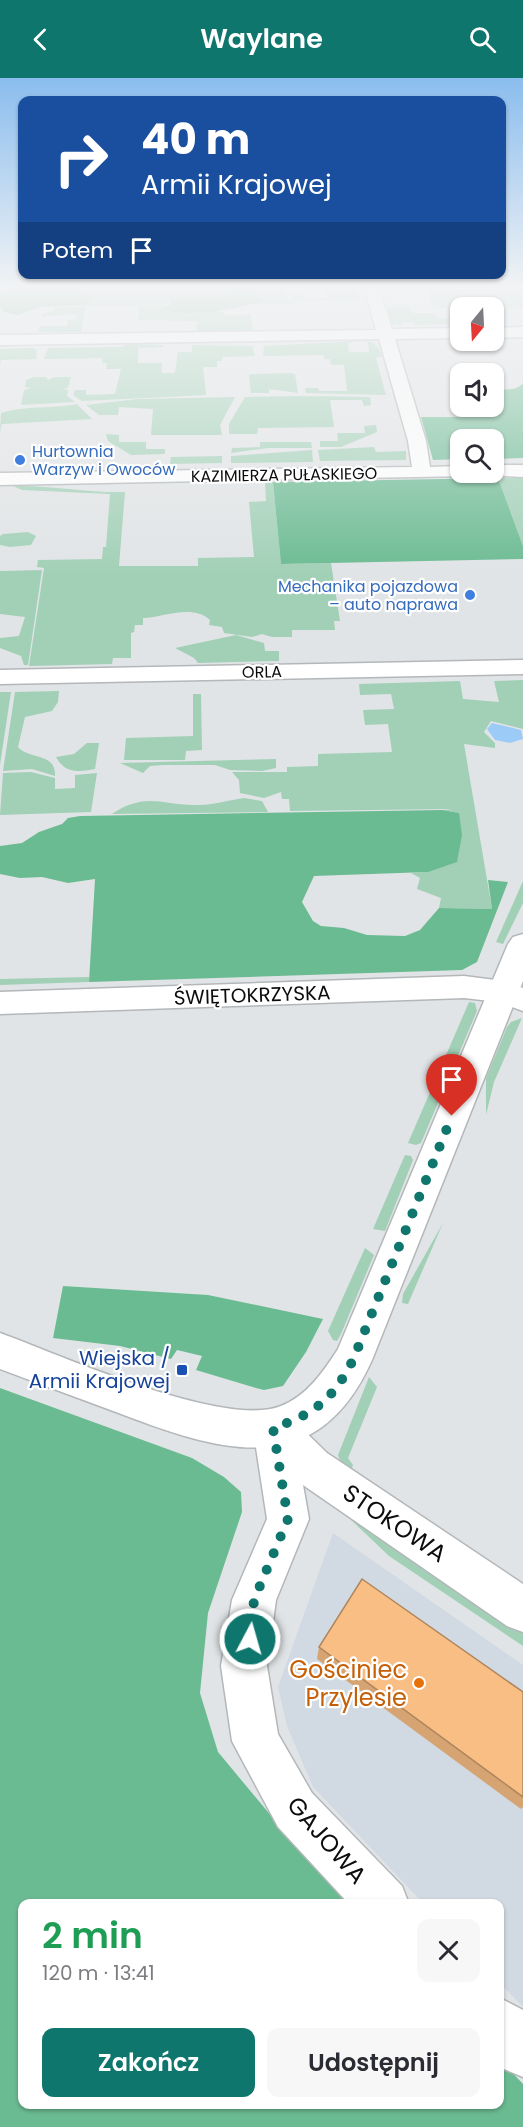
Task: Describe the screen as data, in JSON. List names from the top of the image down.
{
  "streets": {
    "street": [
      "KAZIMIERZA PUŁASKIEGO",
      "ORLA",
      "ŚWIĘTOKRZYSKA",
      "STOKOWA",
      "GAJOWA"
    ]
  },
  "crossings": [
    ["STOKOWA", "GAJOWA"]
  ],
  "places": {
    "other": ["Hurtownia Warzyw i Owoców", "Mechanika pojazdowa – auto naprawa", "Gościniec Przylesie"],
    "transit": ["Wiejska / Armii Krajowej"]
  },
  "north": "bottom",
  "page": {
    "header": "Waylane",
    "turn": ["40 m", "Armii Krajowej"],
    "then": "Potem",
    "heading": ["2 min", "120 m · 13:41"],
    "buttons": ["Zakończ", "Udostępnij"]
  }
}
